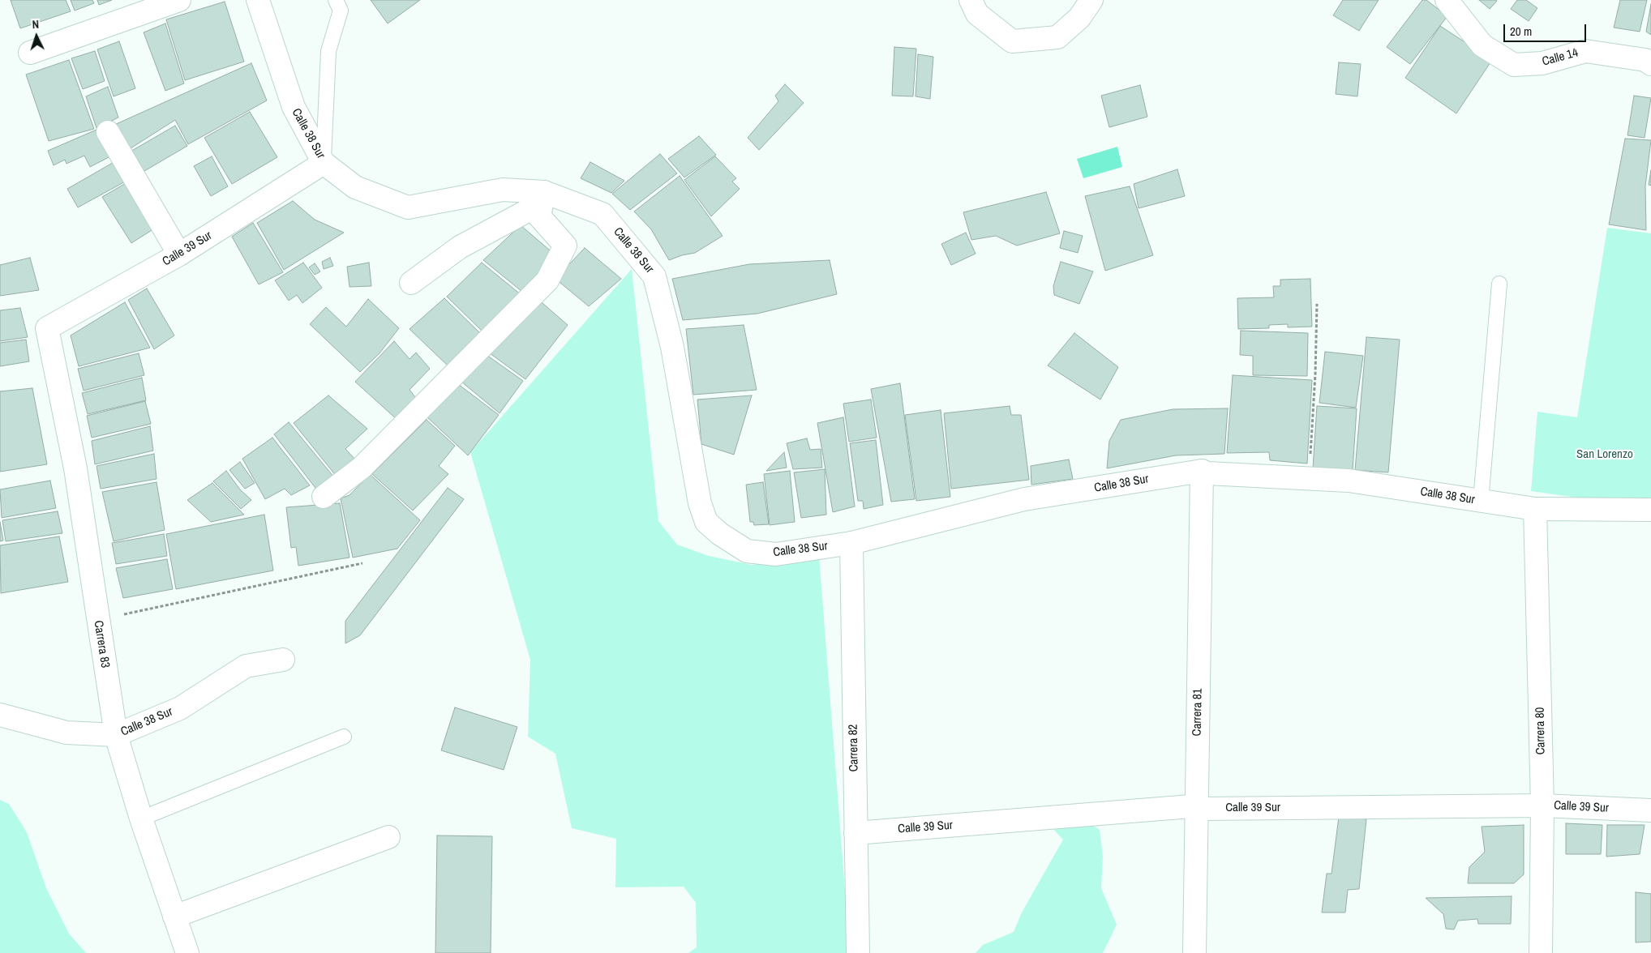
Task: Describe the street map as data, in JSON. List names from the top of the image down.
{
  "streets": {
    "street": [
      "Calle 14",
      "Calle 38 Sur",
      "Calle 39 Sur",
      "Carrera 83",
      "Carrera 81",
      "Carrera 80",
      "Carrera 82"
    ]
  },
  "crossings": [
    ["Calle 38 Sur", "Calle 39 Sur"],
    ["Calle 38 Sur", "Carrera 83"],
    ["Calle 38 Sur", "Carrera 81"],
    ["Calle 38 Sur", "Carrera 80"],
    ["Calle 38 Sur", "Carrera 82"],
    ["Calle 39 Sur", "Carrera 83"],
    ["Calle 39 Sur", "Carrera 81"],
    ["Calle 39 Sur", "Carrera 80"],
    ["Calle 39 Sur", "Carrera 82"]
  ],
  "parks": ["San Lorenzo"],
  "scale_bar": "20 m",
  "north": "top"
}
